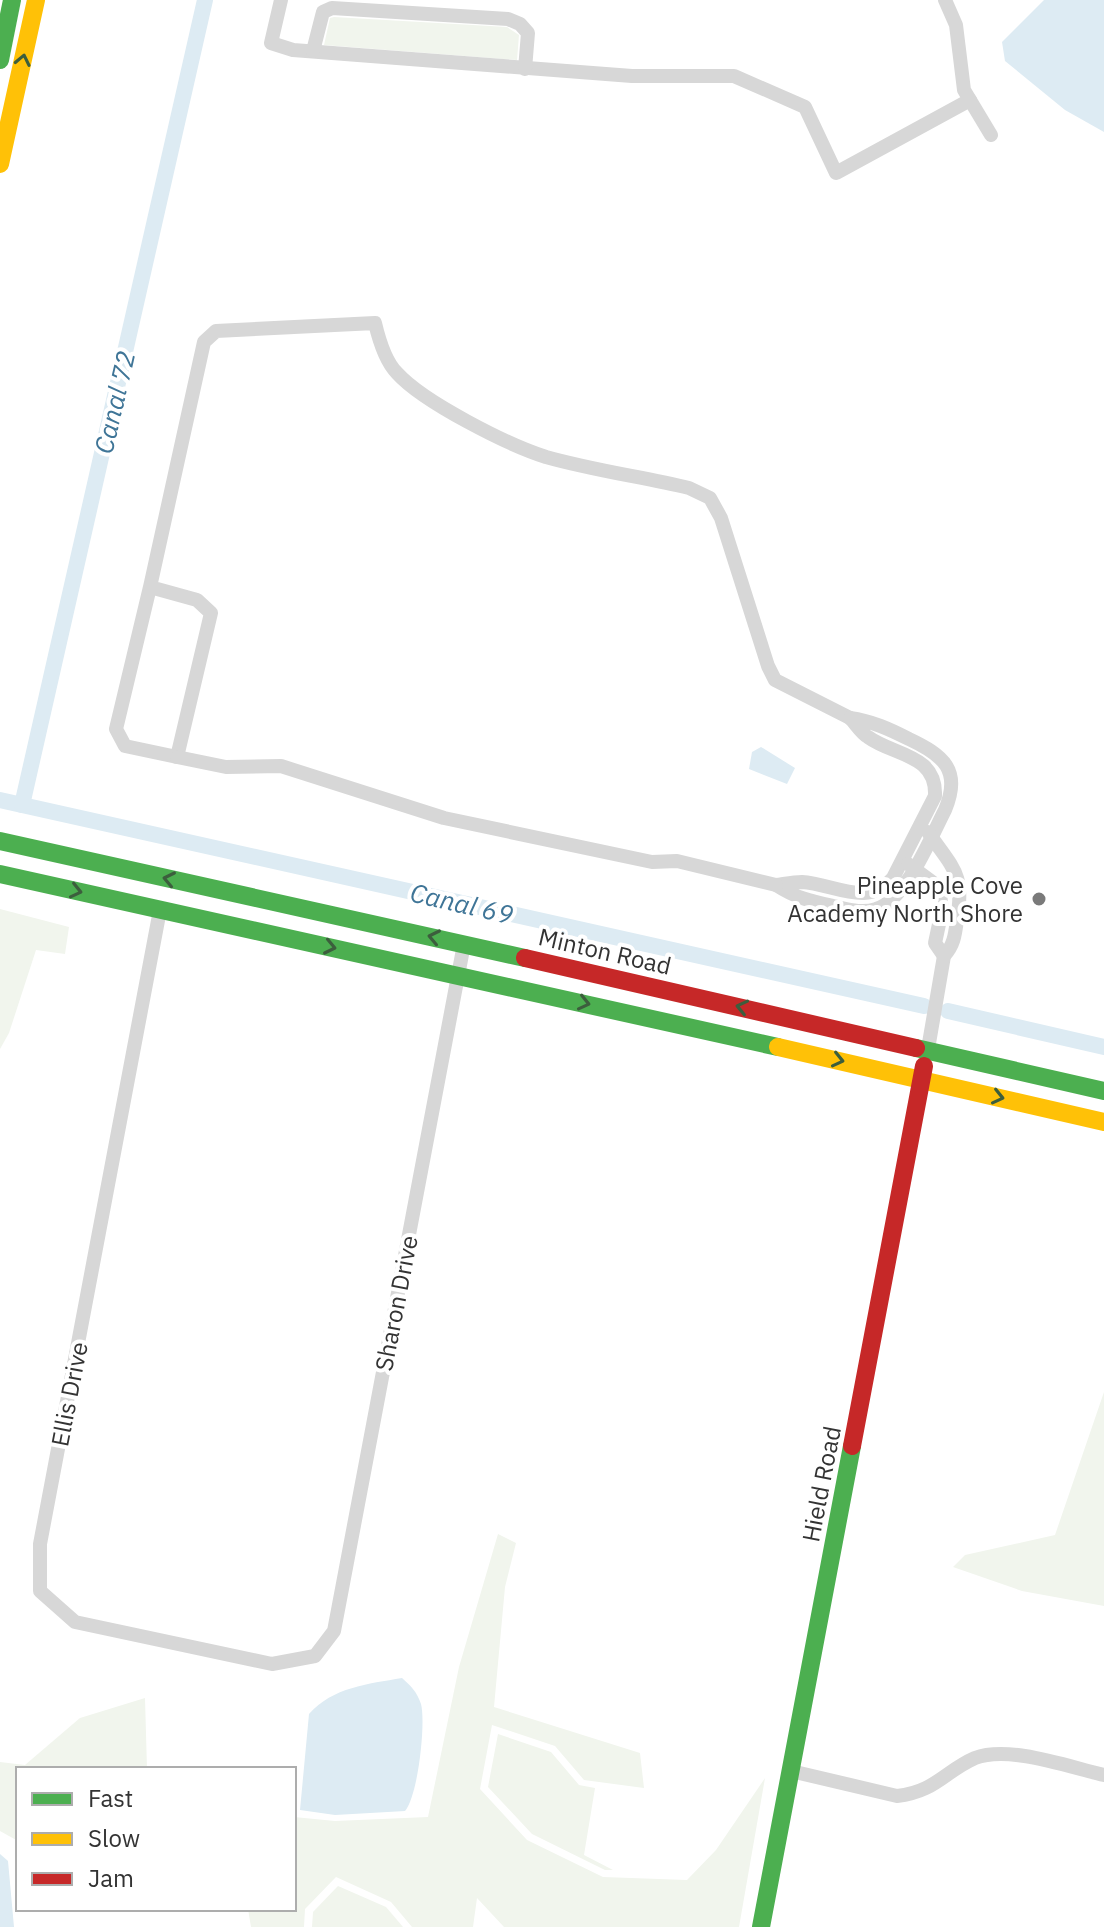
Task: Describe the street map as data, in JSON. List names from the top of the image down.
{
  "streets": {
    "main road": ["Minton Road", "Hield Road"],
    "street": ["Sharon Drive", "Ellis Drive"]
  },
  "crossings": [
    ["Minton Road", "Sharon Drive"],
    ["Minton Road", "Hield Road"],
    ["Sharon Drive", "Ellis Drive"]
  ],
  "water": ["Canal 72", "Canal 69"],
  "places": ["Pineapple Cove Academy North Shore"],
  "legend": ["Fast", "Slow", "Jam"]
}
